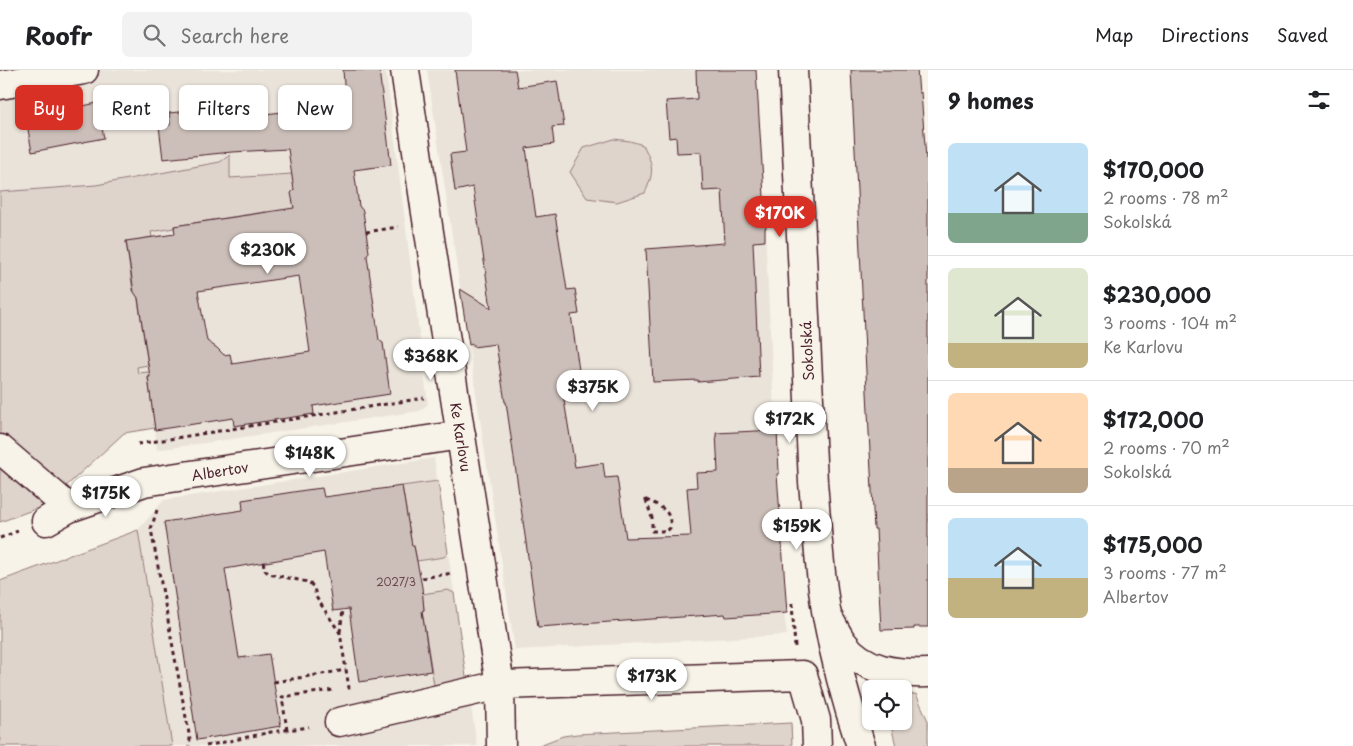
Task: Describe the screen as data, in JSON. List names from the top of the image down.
{
  "streets": {
    "street": ["Sokolská", "Ke Karlovu", "Albertov"]
  },
  "crossings": [
    ["Ke Karlovu", "Albertov"]
  ],
  "house_numbers": ["2027/3"],
  "page": {
    "header": "Roofr",
    "search": "Search here",
    "nav": ["Map", "Directions", "Saved"],
    "heading": "9 homes",
    "chip": [
      "Buy",
      "Rent",
      "Filters",
      "New"
    ],
    "list": [
      {
        "name": "$170,000",
        "note": "2 rooms · 78 m² · Sokolská"
      },
      {
        "name": "$230,000",
        "note": "3 rooms · 104 m² · Ke Karlovu"
      },
      {
        "name": "$172,000",
        "note": "2 rooms · 70 m² · Sokolská"
      },
      {
        "name": "$175,000",
        "note": "3 rooms · 77 m² · Albertov"
      }
    ],
    "price": [
      "$170K",
      "$230K",
      "$368K",
      "$375K",
      "$172K",
      "$148K",
      "$175K",
      "$159K",
      "$173K"
    ]
  }
}
